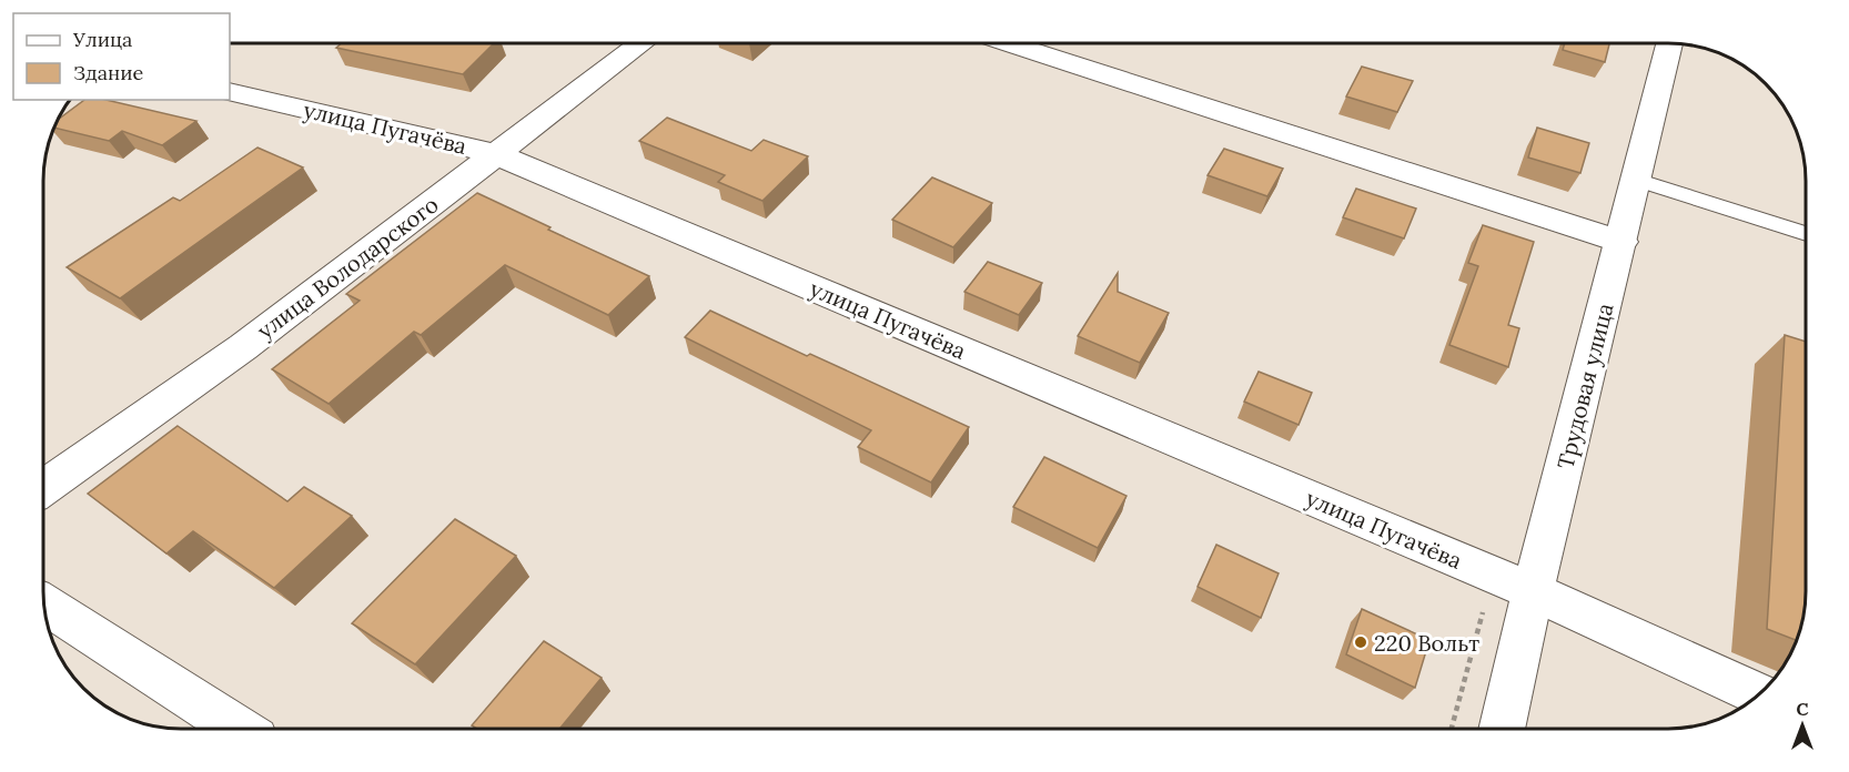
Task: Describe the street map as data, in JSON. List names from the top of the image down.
{
  "streets": {
    "street": ["улица Пугачёва", "улица Володарского", "Трудовая улица"]
  },
  "crossings": [
    ["улица Пугачёва", "улица Володарского"],
    ["улица Пугачёва", "Трудовая улица"]
  ],
  "places": ["220 Вольт"],
  "legend": ["Улица", "Здание"],
  "north": "top"
}
